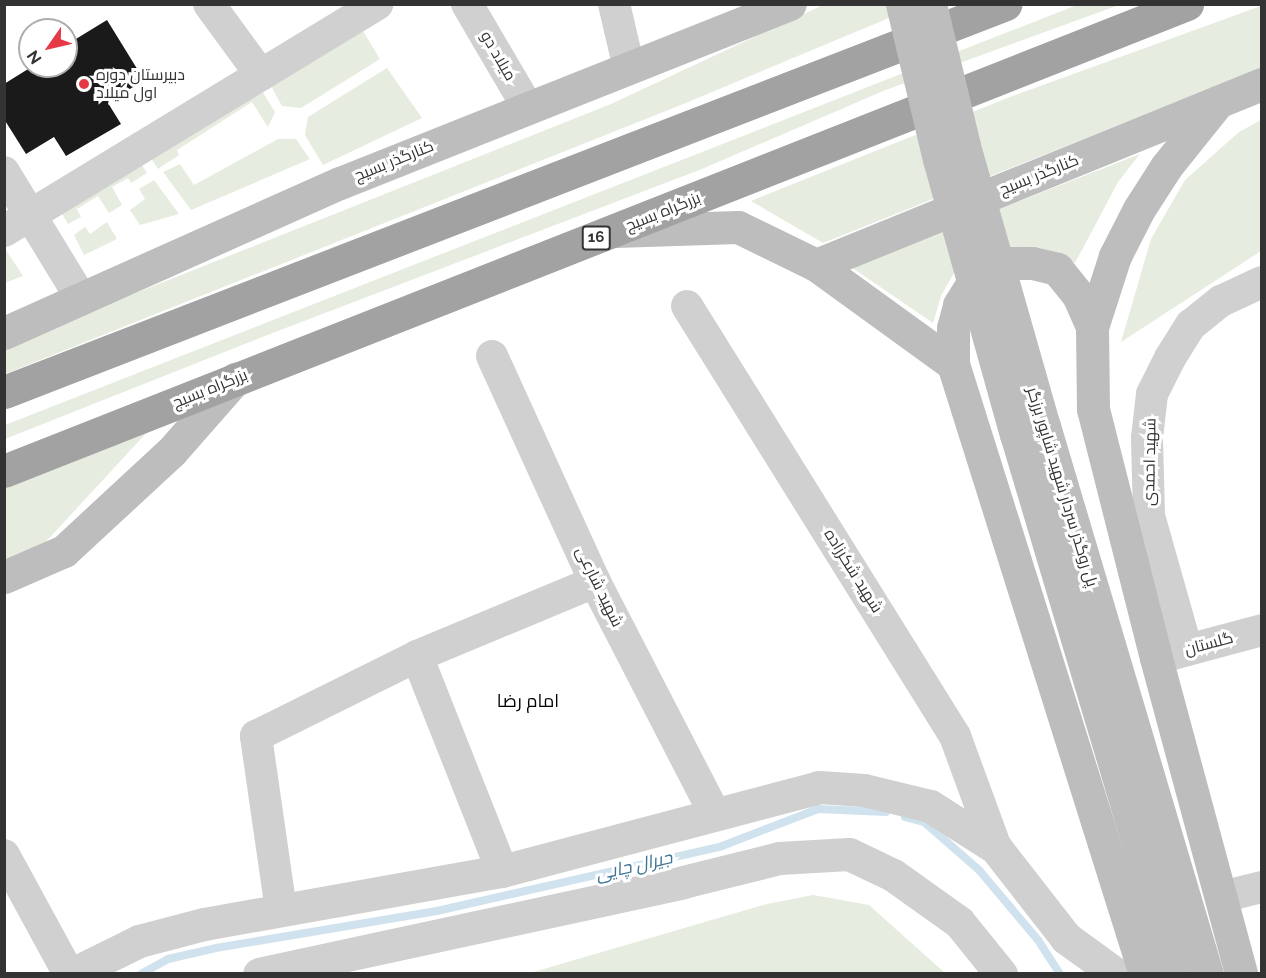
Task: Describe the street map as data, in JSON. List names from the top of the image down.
{
  "streets": {
    "highway": ["بزرگراه بسیج", "16"],
    "main road": ["کنارگذر بسیج", "پل روگذر سردار شهید شاپور برزگر"],
    "street": [
      "میلاد دو",
      "شهید احمدی",
      "شهید شکرزاده",
      "شهید شارعی",
      "گلستان"
    ]
  },
  "crossings": [
    ["میلاد دو", "کنارگذر بسیج"],
    ["شهید احمدی", "گلستان"]
  ],
  "districts": ["امام رضا"],
  "water": ["جیرال چایی"],
  "places": ["دبیرستان دوره اول میلاد"],
  "north": "bottom left"
}
